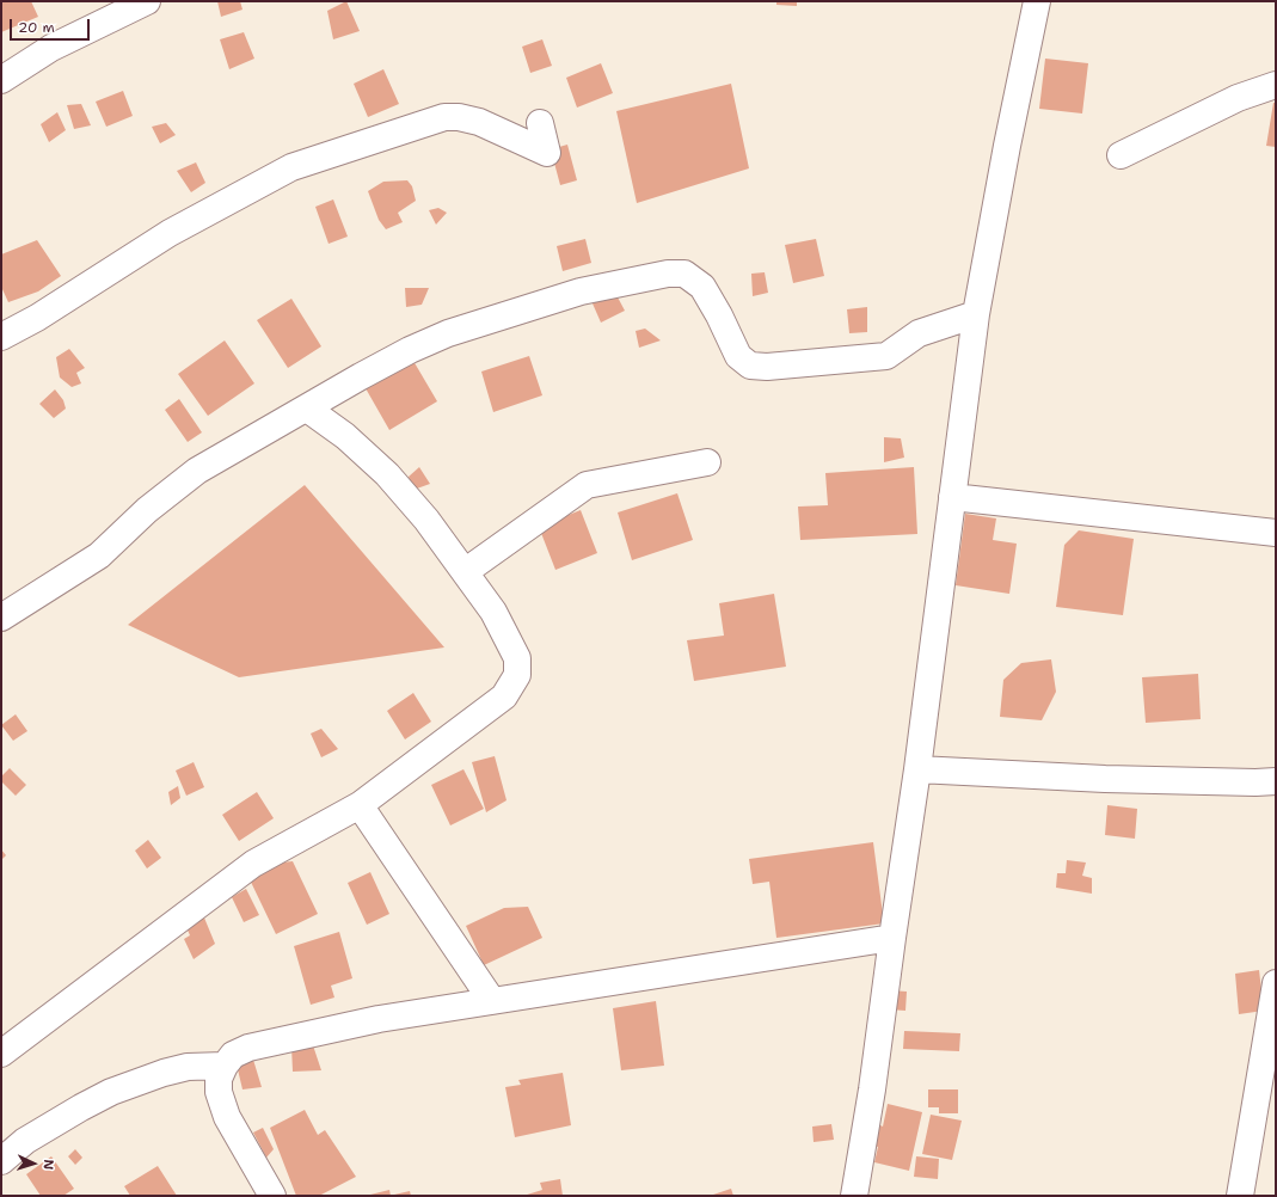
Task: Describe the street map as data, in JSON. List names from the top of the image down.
{
  "scale_bar": "20 m",
  "north": "right"
}
